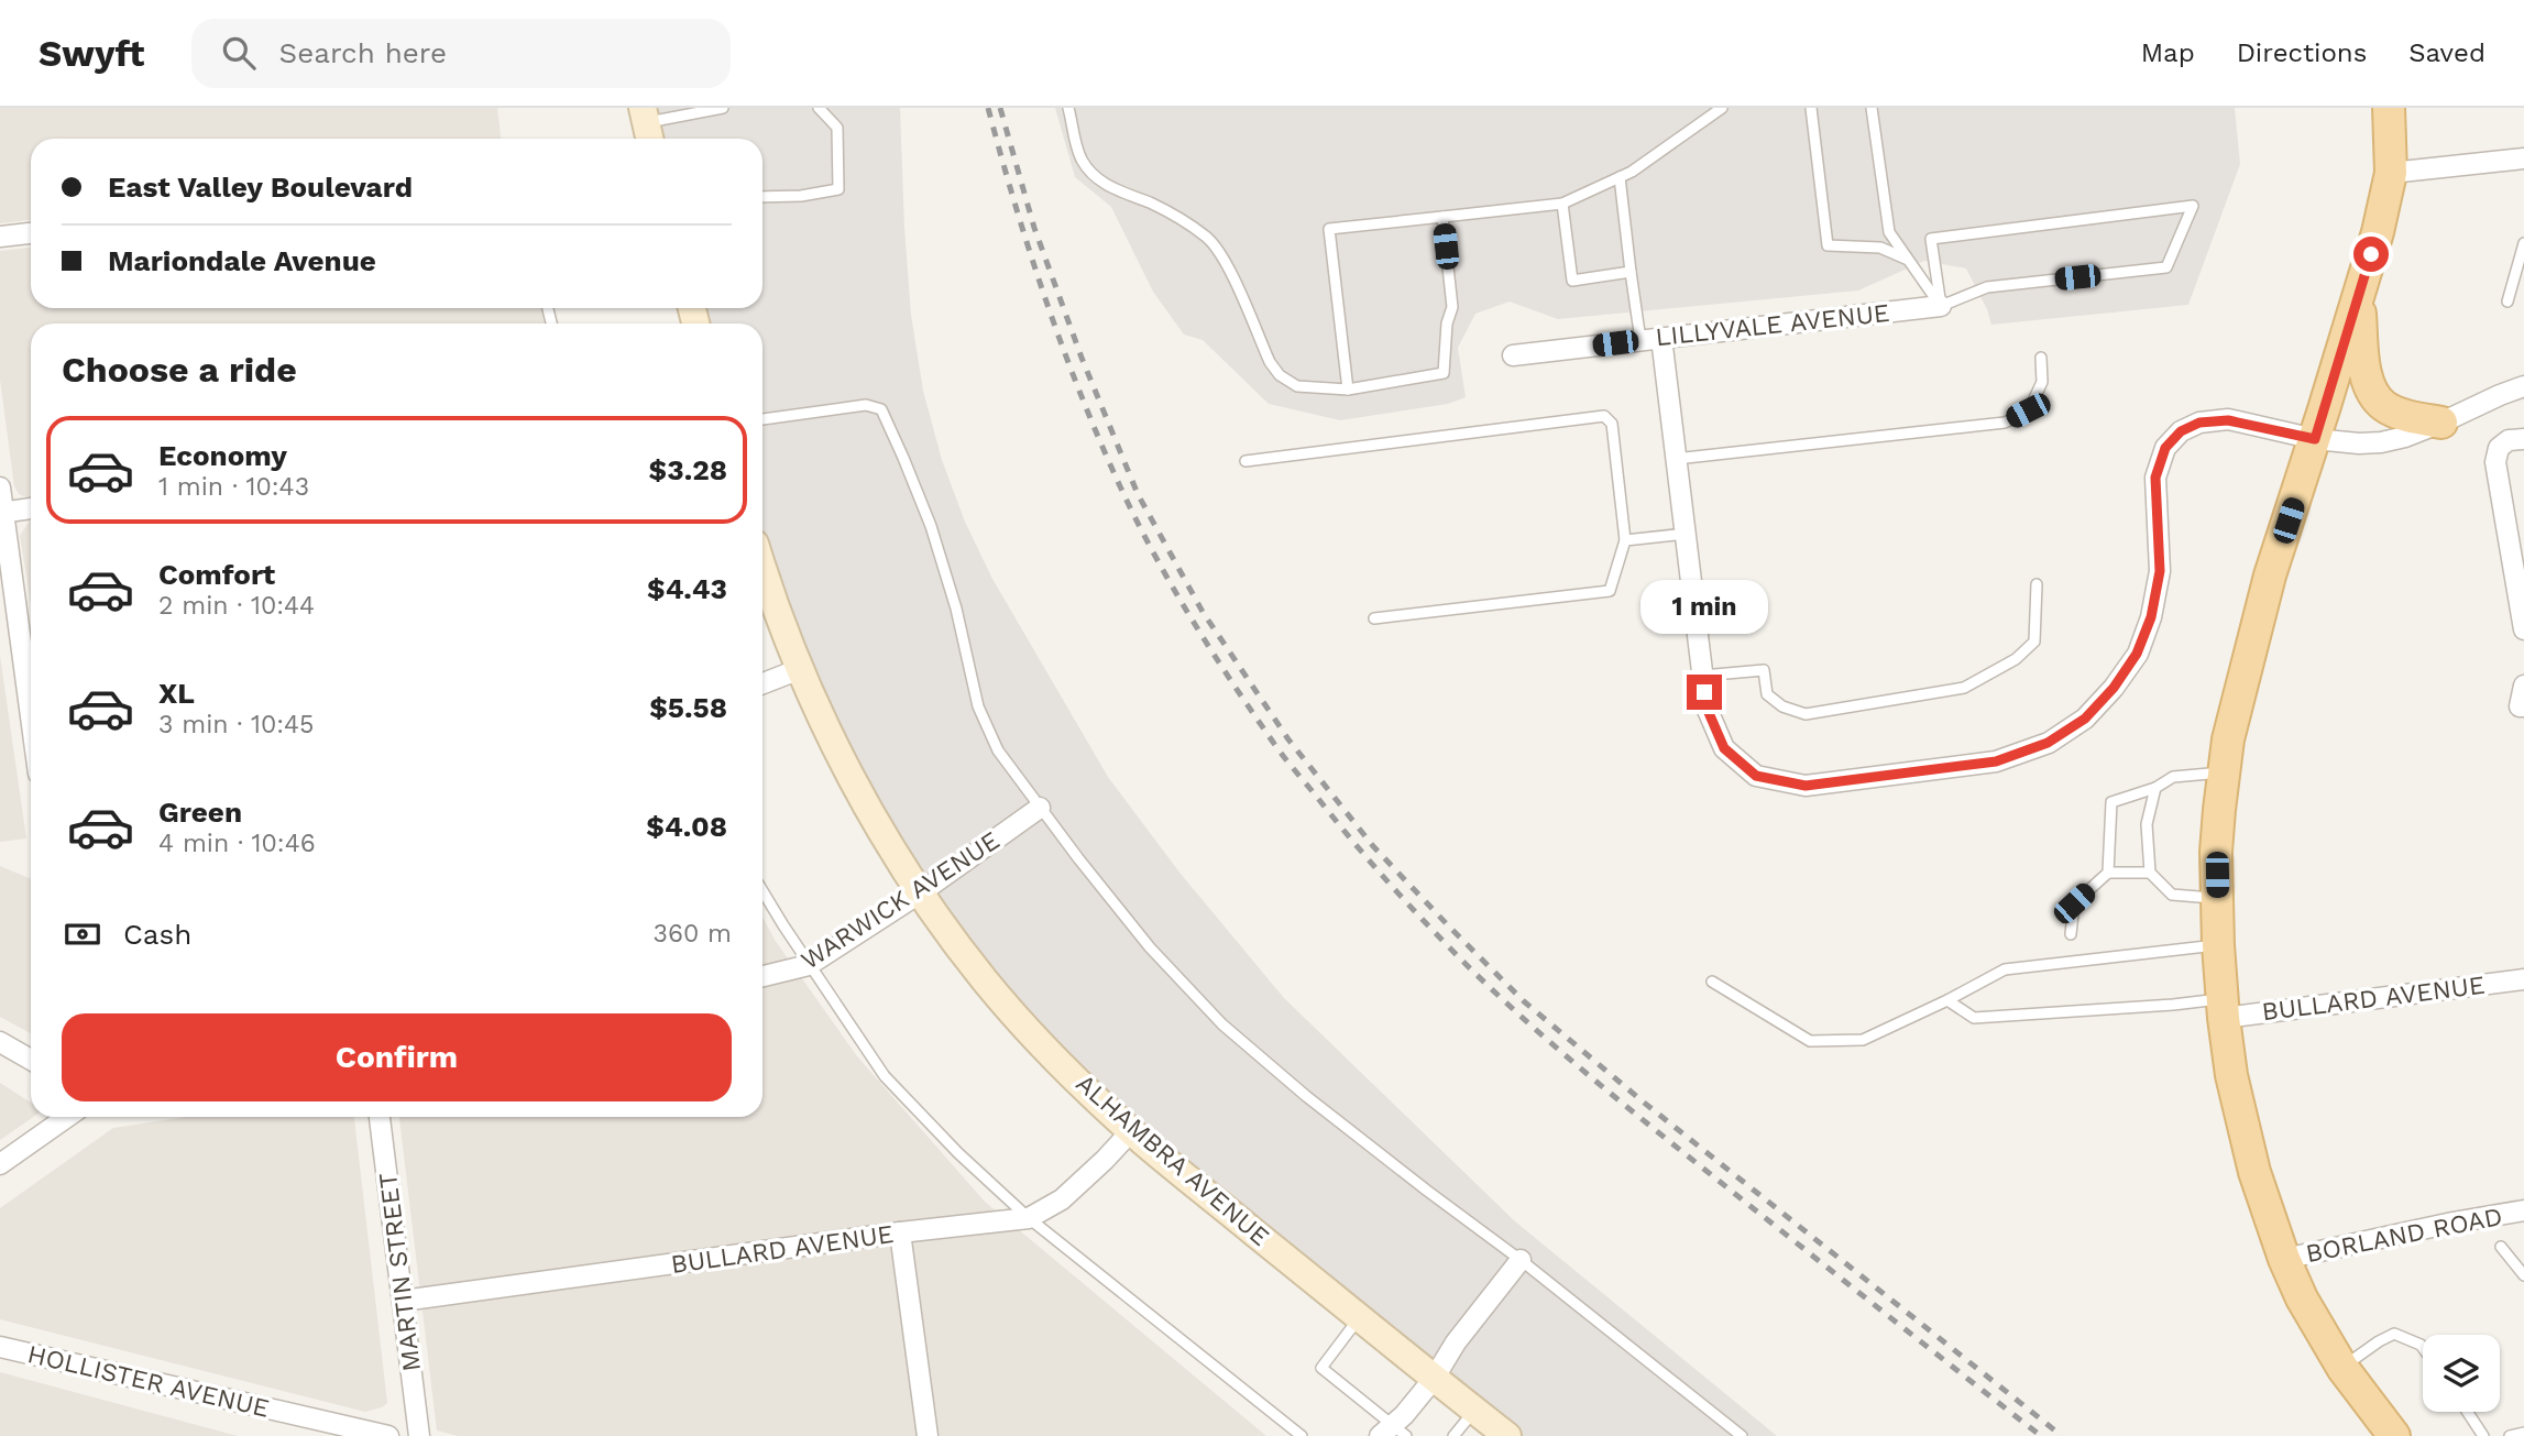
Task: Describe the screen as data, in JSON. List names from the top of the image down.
{
  "streets": {
    "main road": ["ALHAMBRA AVENUE"],
    "street": [
      "LILLYVALE AVENUE",
      "WARWICK AVENUE",
      "BULLARD AVENUE",
      "BORLAND ROAD",
      "MARTIN STREET",
      "HOLLISTER AVENUE"
    ]
  },
  "crossings": [
    ["WARWICK AVENUE", "ALHAMBRA AVENUE"],
    ["BULLARD AVENUE", "ALHAMBRA AVENUE"],
    ["BULLARD AVENUE", "MARTIN STREET"]
  ],
  "page": {
    "header": "Swyft",
    "search": "Search here",
    "nav": ["Map", "Directions", "Saved"],
    "banner": ["East Valley Boulevard", "Mariondale Avenue"],
    "heading": "Choose a ride",
    "list": [
      {
        "name": "Economy",
        "note": "1 min · 10:43",
        "value": "$3.28"
      },
      {
        "name": "Comfort",
        "note": "2 min · 10:44",
        "value": "$4.43"
      },
      {
        "name": "XL",
        "note": "3 min · 10:45",
        "value": "$5.58"
      },
      {
        "name": "Green",
        "note": "4 min · 10:46",
        "value": "$4.08"
      }
    ],
    "bubble": "1 min",
    "pay": ["Cash", "360 m"],
    "buttons": "Confirm"
  }
}
